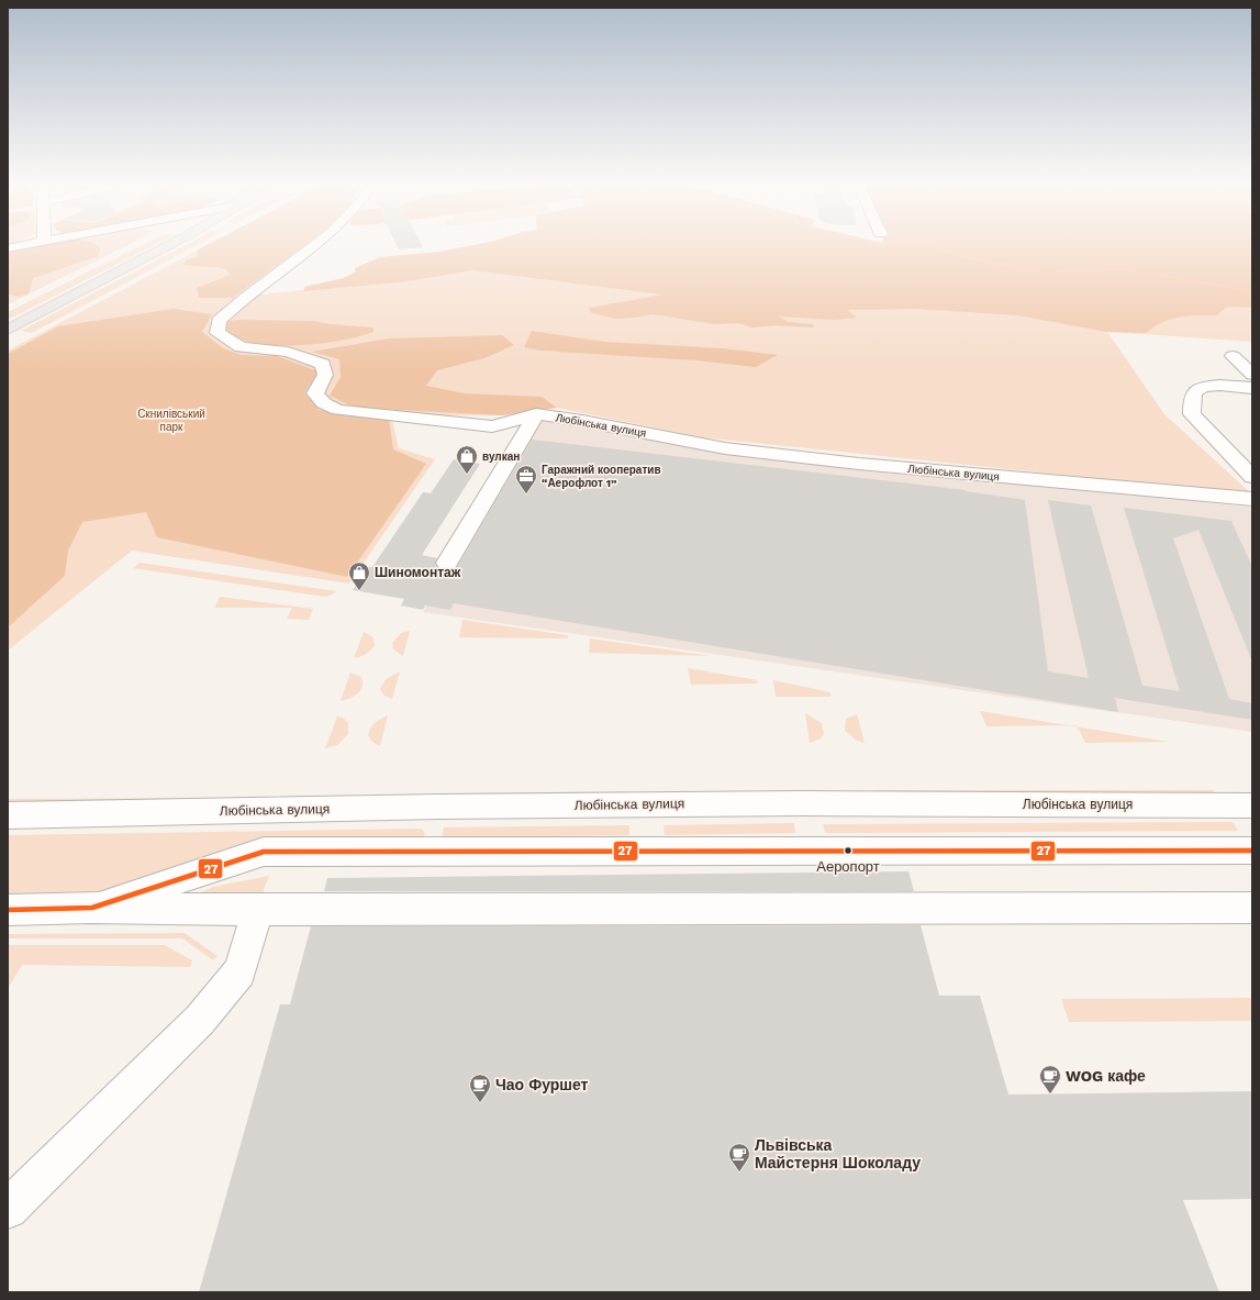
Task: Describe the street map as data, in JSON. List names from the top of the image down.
{
  "streets": {
    "street": ["Любінська вулиця"]
  },
  "parks": ["Скнилівський парк"],
  "places": {
    "shop": ["вулкан", "Шиномонтаж"],
    "office": ["Гаражний кооператив “Аерофлот 1”"],
    "other": ["Аеропорт"],
    "cafe": ["WOG кафе", "Чао Фуршет", "Львівська Майстерня Шоколаду"]
  },
  "lines": ["transit line 27"]
}
